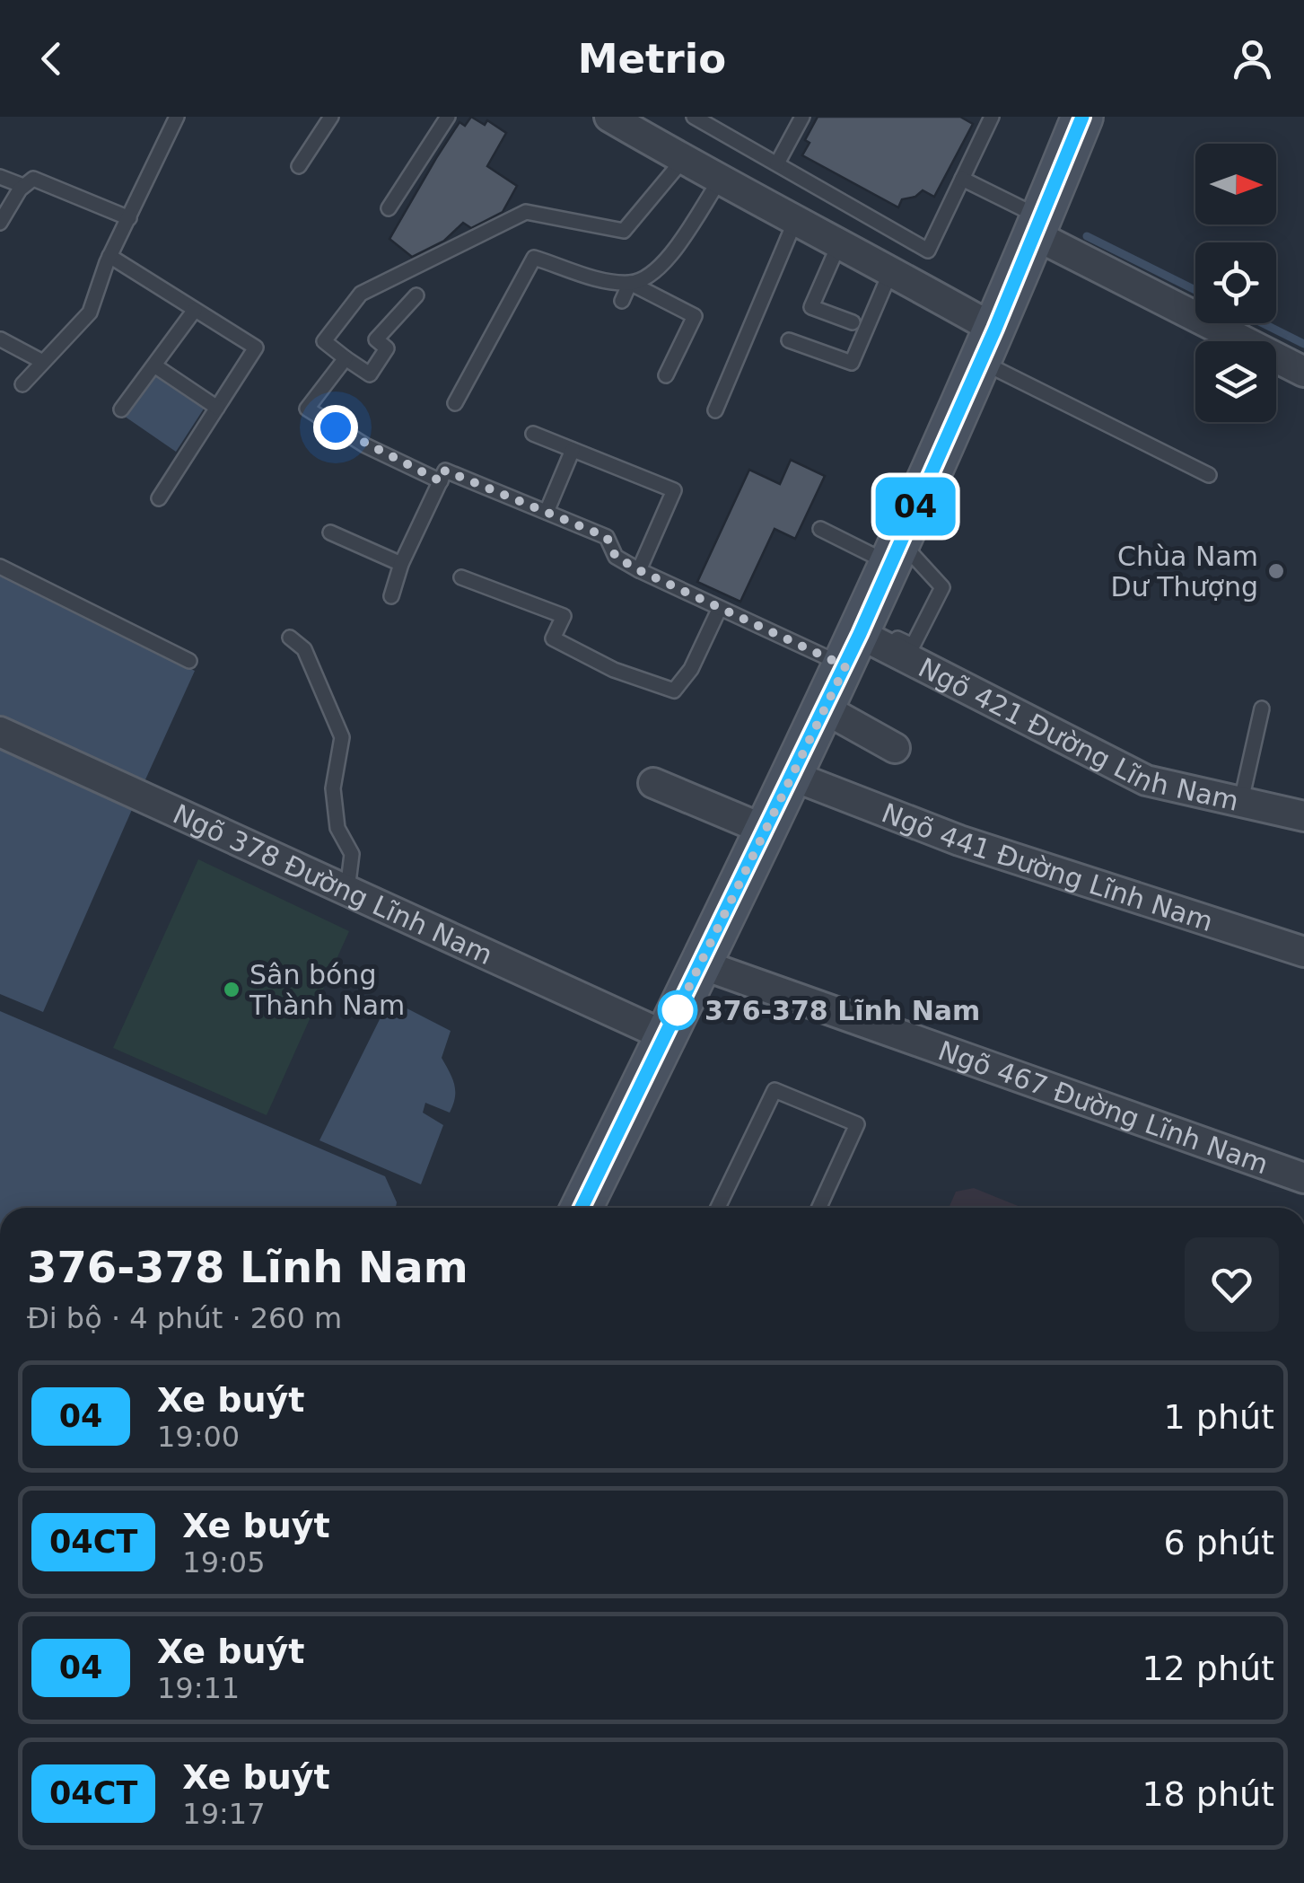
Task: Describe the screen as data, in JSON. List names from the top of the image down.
{
  "streets": {
    "street": [
      "Ngõ 421 Đường Lĩnh Nam",
      "Ngõ 441 Đường Lĩnh Nam",
      "Ngõ 378 Đường Lĩnh Nam",
      "Ngõ 467 Đường Lĩnh Nam"
    ]
  },
  "places": ["Chùa Nam Dư Thượng", "Sân bóng Thành Nam", "376-378 Lĩnh Nam"],
  "lines": ["bus line 04"],
  "north": "right",
  "page": {
    "header": "Metrio",
    "on_map": "04",
    "heading": ["376-378 Lĩnh Nam", "Đi bộ · 4 phút · 260 m"],
    "list": [
      {
        "mark": "04",
        "name": "Xe buýt",
        "note": "19:00",
        "value": "1 phút"
      },
      {
        "mark": "04CT",
        "name": "Xe buýt",
        "note": "19:05",
        "value": "6 phút"
      },
      {
        "mark": "04",
        "name": "Xe buýt",
        "note": "19:11",
        "value": "12 phút"
      },
      {
        "mark": "04CT",
        "name": "Xe buýt",
        "note": "19:17",
        "value": "18 phút"
      }
    ]
  }
}
